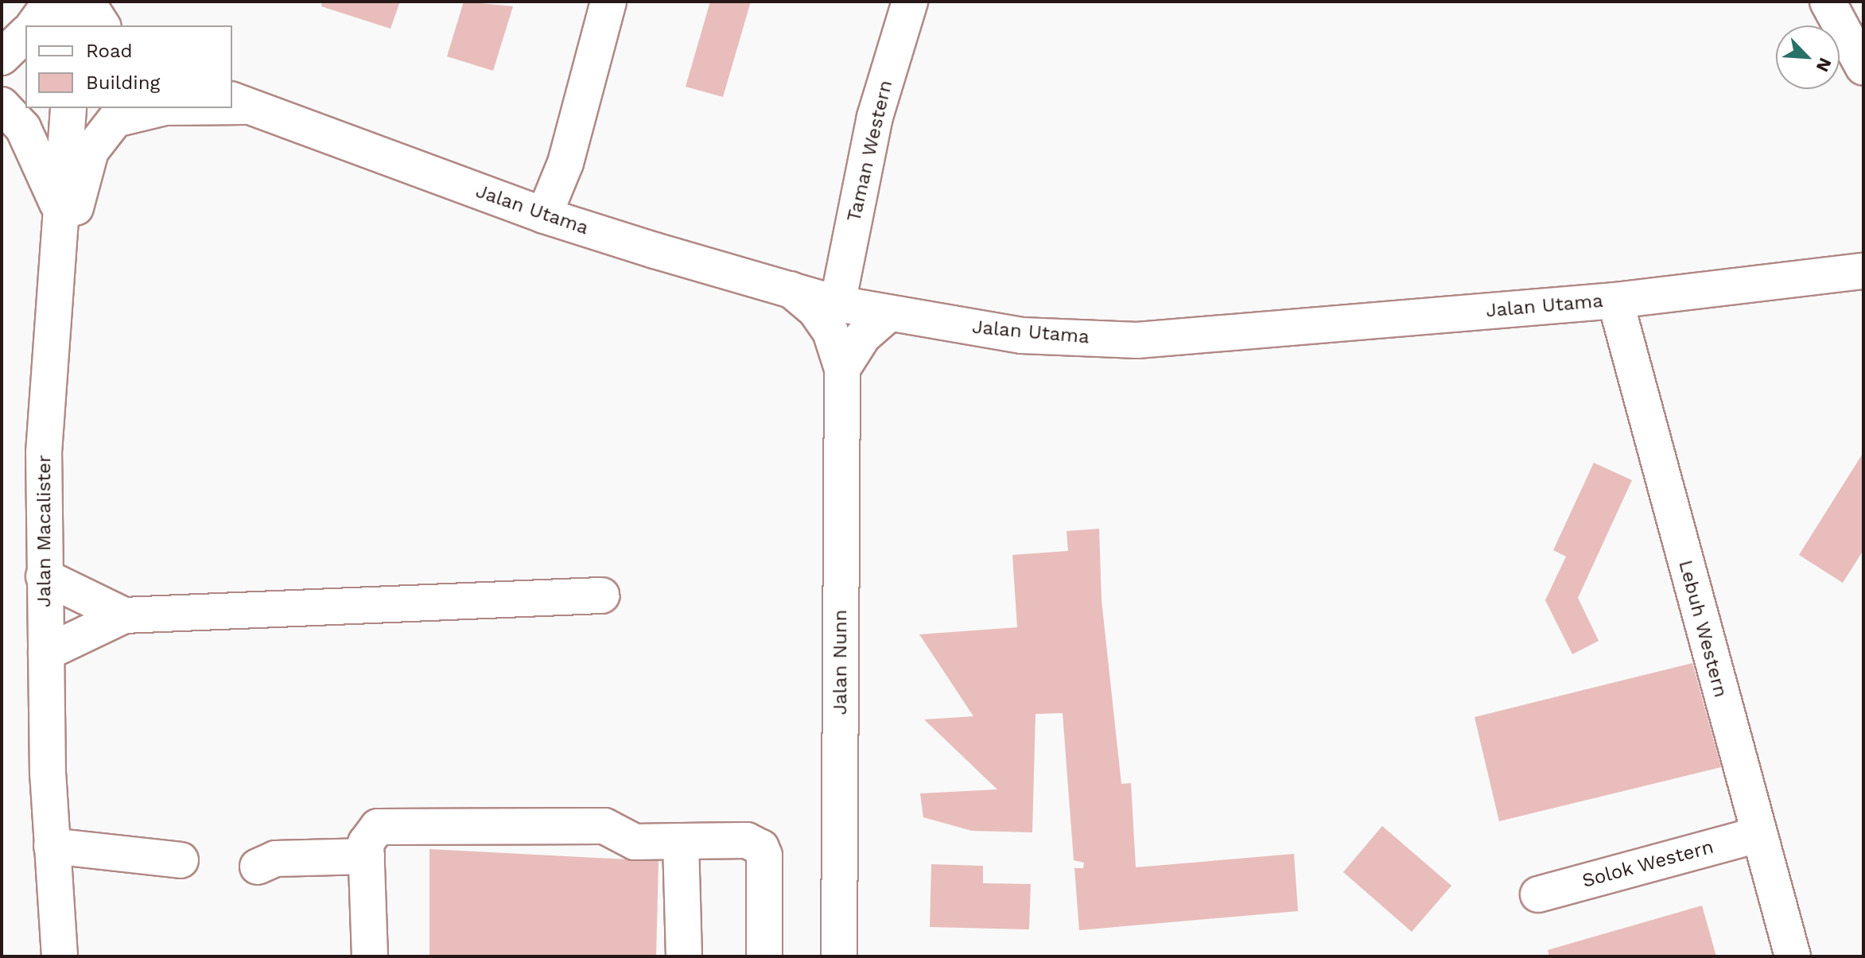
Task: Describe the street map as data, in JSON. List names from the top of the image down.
{
  "streets": {
    "main road": [
      "Taman Western",
      "Jalan Utama",
      "Jalan Macalister",
      "Lebuh Western",
      "Jalan Nunn",
      "Solok Western"
    ]
  },
  "crossings": [
    ["Taman Western", "Jalan Utama"],
    ["Jalan Utama", "Lebuh Western"],
    ["Jalan Utama", "Jalan Nunn"],
    ["Lebuh Western", "Solok Western"]
  ],
  "legend": ["Road", "Building"],
  "north": "bottom right"
}
